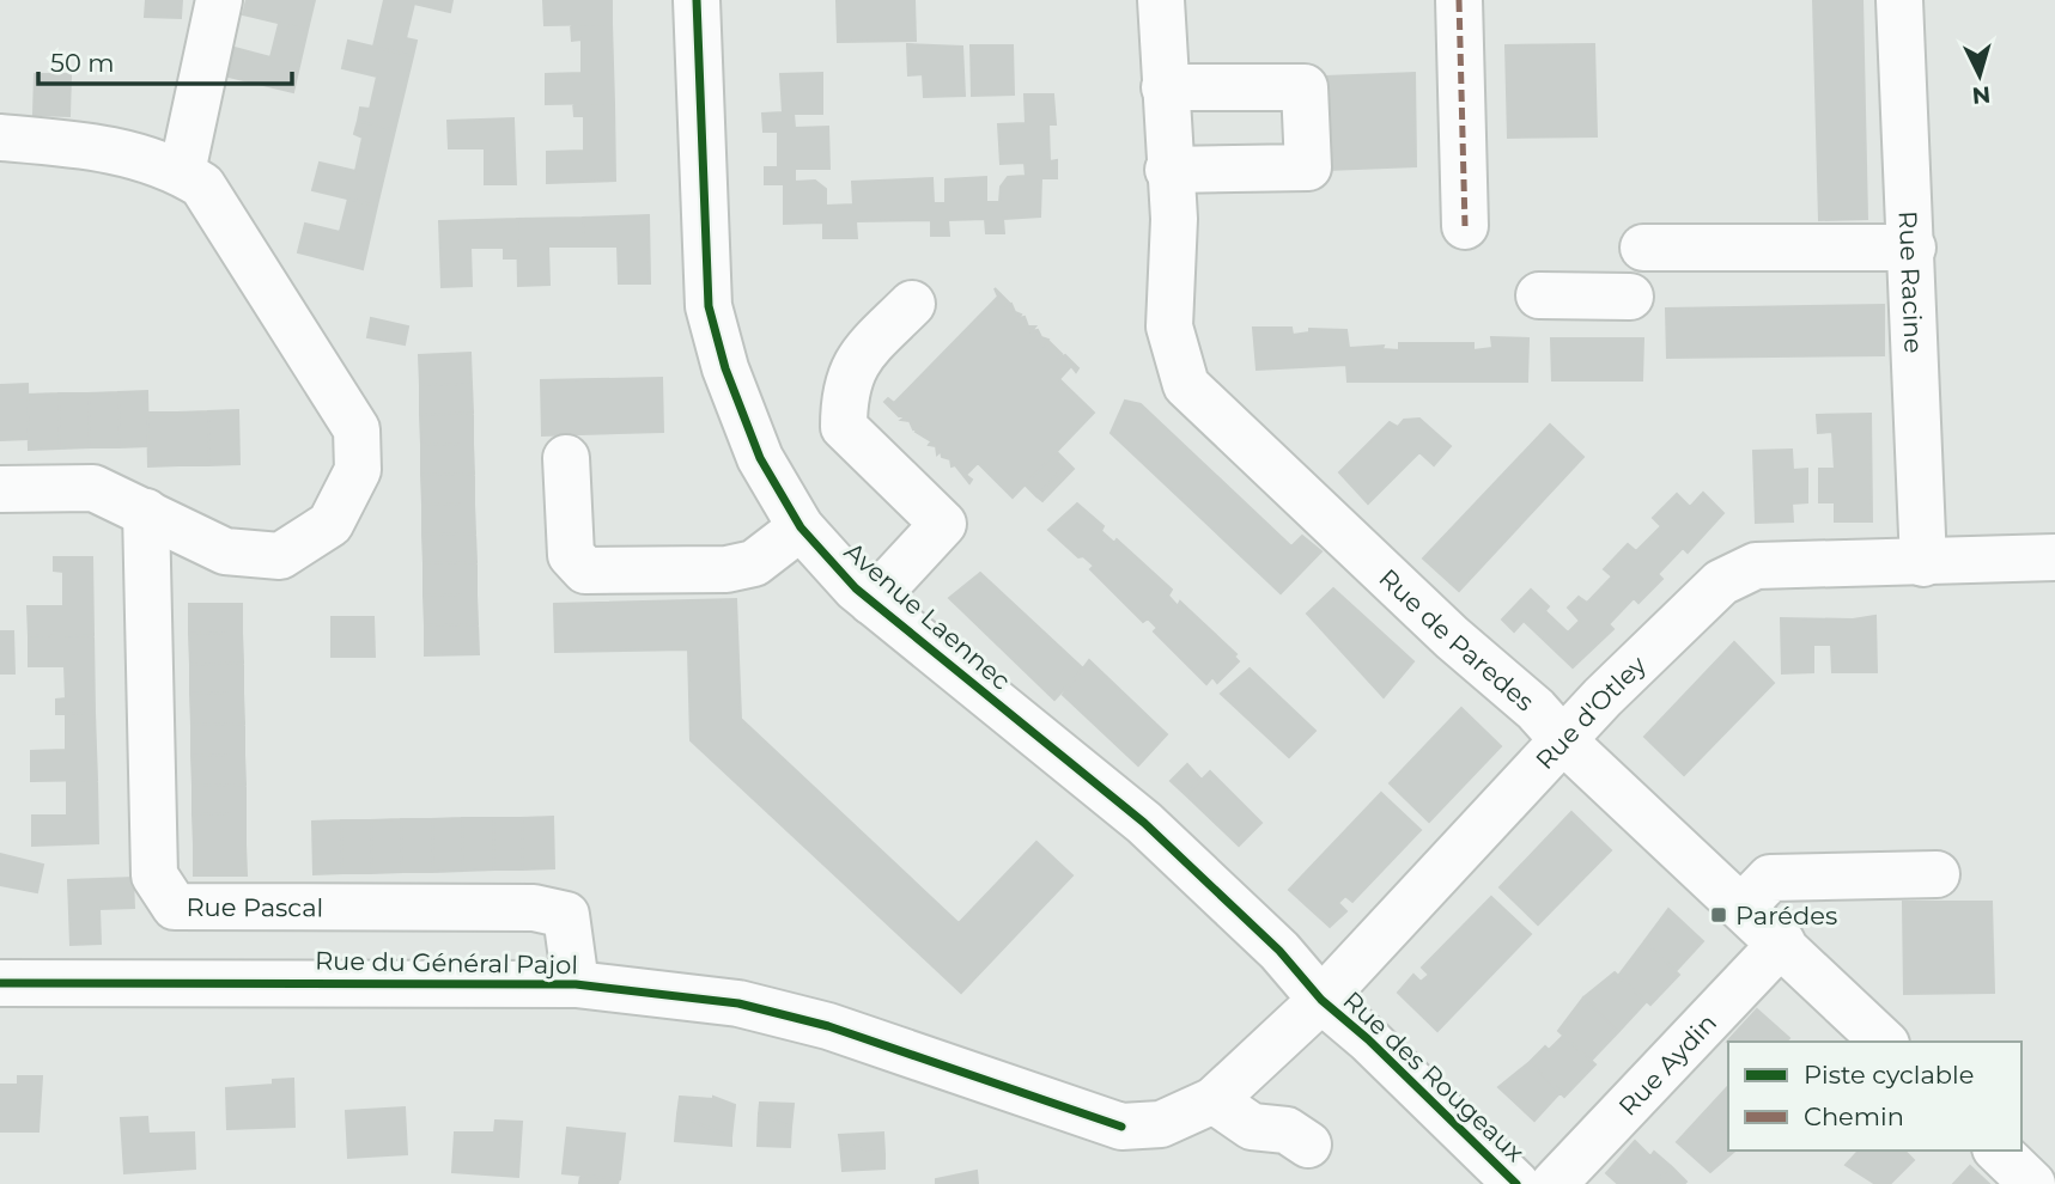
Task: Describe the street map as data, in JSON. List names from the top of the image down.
{
  "streets": {
    "street": [
      "Rue Racine",
      "Avenue Laennec",
      "Rue de Paredes",
      "Rue d'Otley",
      "Rue Pascal",
      "Rue du Général Pajol",
      "Rue Aydin",
      "Rue des Rougeaux"
    ]
  },
  "crossings": [
    ["Rue Racine", "Rue d'Otley"],
    ["Avenue Laennec", "Rue d'Otley"],
    ["Avenue Laennec", "Rue du Général Pajol"],
    ["Avenue Laennec", "Rue des Rougeaux"],
    ["Rue de Paredes", "Rue d'Otley"],
    ["Rue de Paredes", "Rue Aydin"],
    ["Rue d'Otley", "Rue du Général Pajol"],
    ["Rue d'Otley", "Rue des Rougeaux"],
    ["Rue Pascal", "Rue du Général Pajol"],
    ["Rue du Général Pajol", "Rue des Rougeaux"]
  ],
  "places": {
    "transit": ["Parédes"]
  },
  "legend": ["Piste cyclable", "Chemin"],
  "scale_bar": "50 m",
  "north": "bottom"
}
